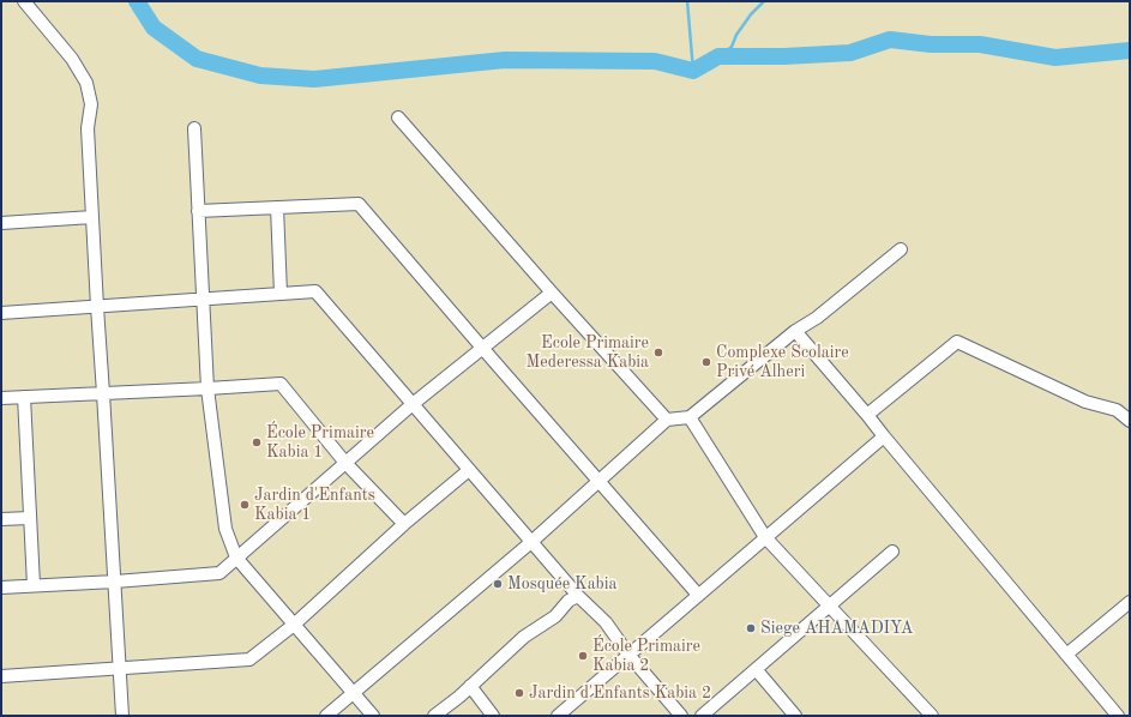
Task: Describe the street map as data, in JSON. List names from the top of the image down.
{
  "places": [
    "Ecole Primaire Mederessa Kabia",
    "Complexe Scolaire Privé Alheri",
    "École Primaire Kabia 1",
    "Jardin d'Enfants Kabia 1",
    "Mosquée Kabia",
    "Siege AHAMADIYA",
    "École Primaire Kabia 2",
    "Jardin d'Enfants Kabia 2"
  ]
}
